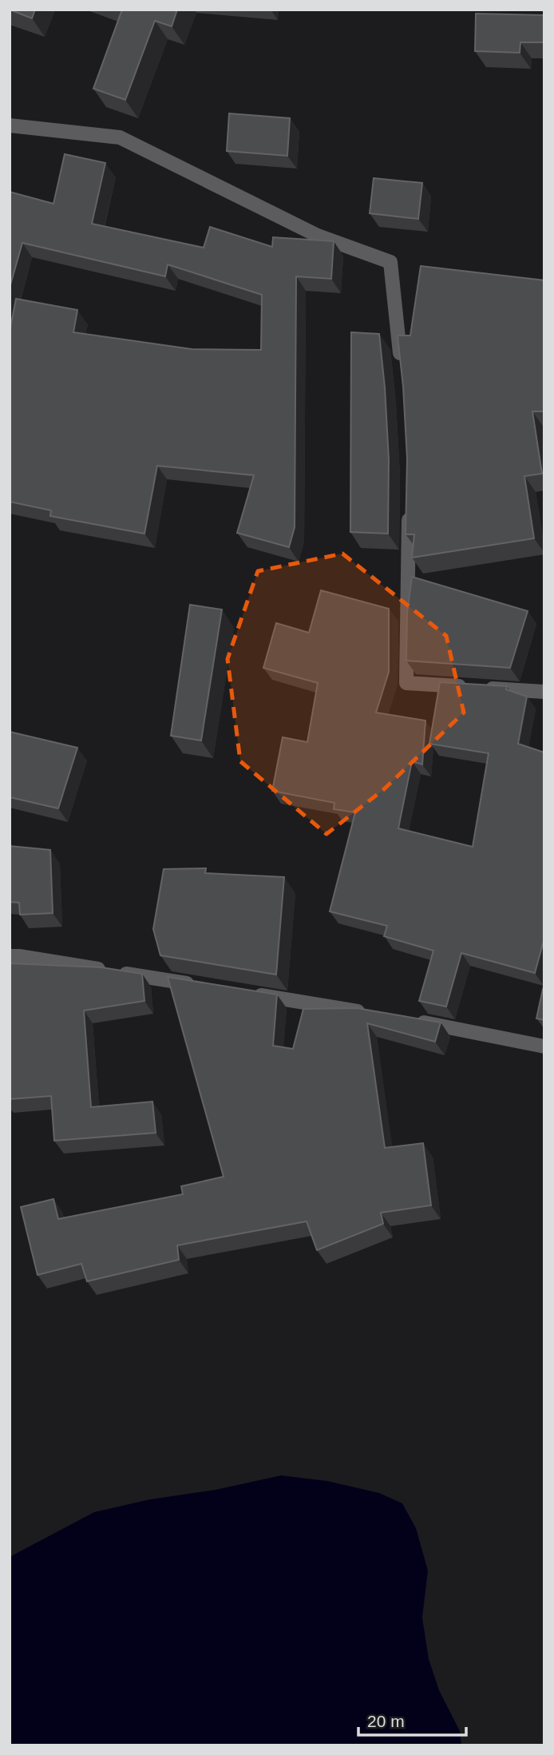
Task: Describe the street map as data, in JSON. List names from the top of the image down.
{
  "scale_bar": "20 m"
}
